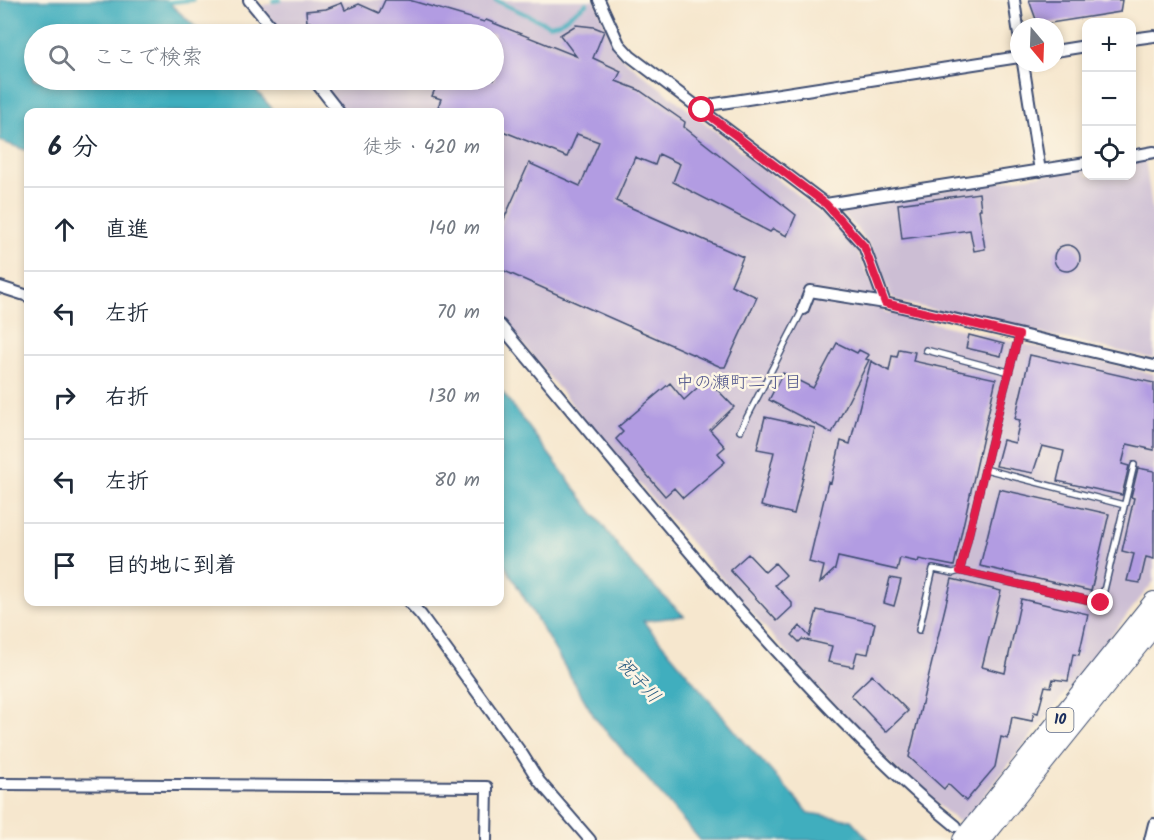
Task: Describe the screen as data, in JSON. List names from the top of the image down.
{
  "streets": {
    "highway": ["10"]
  },
  "districts": ["中の瀬町二丁目"],
  "water": ["祝子川"],
  "north": "bottom",
  "page": {
    "map_buttons": ["+", "−"],
    "search": "ここで検索",
    "heading": ["6 分", "徒歩 · 420 m"],
    "list": [
      ["直進", "140 m"],
      ["左折", "70 m"],
      ["右折", "130 m"],
      ["左折", "80 m"],
      "目的地に到着"
    ]
  }
}
